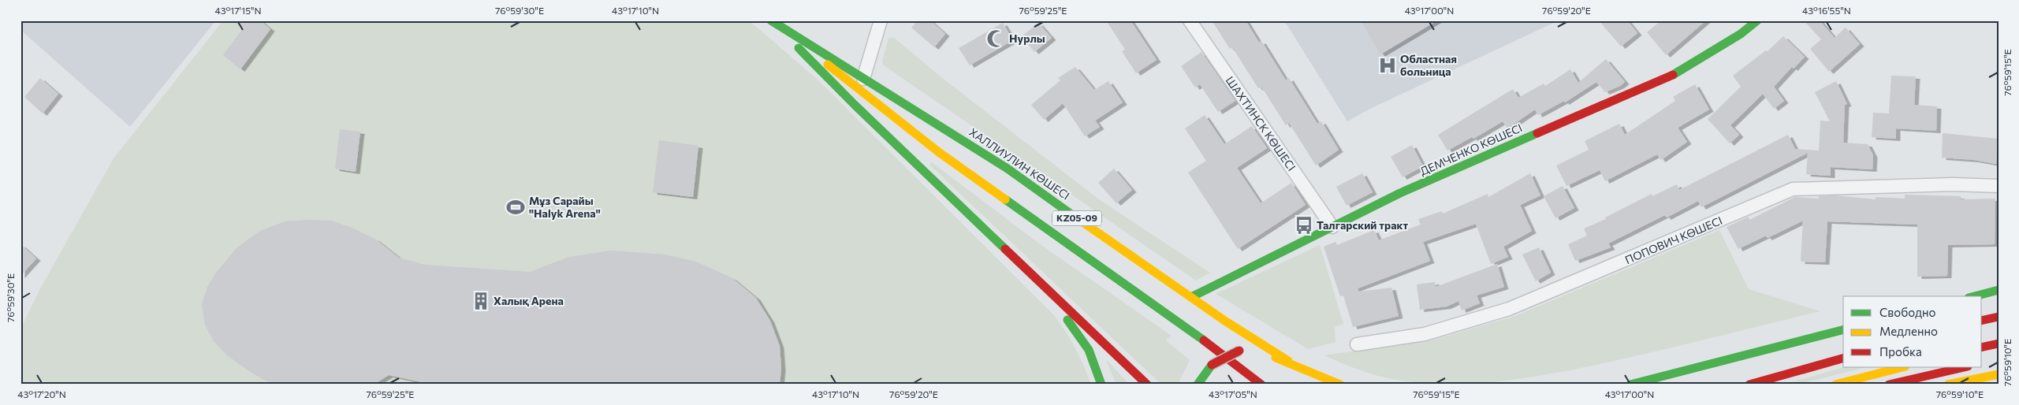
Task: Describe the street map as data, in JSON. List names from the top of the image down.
{
  "streets": {
    "main road": ["ДЕМЧЕНКО КӨШЕСІ", "ХАЛЛИУЛИН КӨШЕСІ", "KZ05-09"],
    "street": ["ШАХТИНСК КӨШЕСІ", "ПОПОВИЧ КӨШЕСІ"]
  },
  "crossings": [
    ["ШАХТИНСК КӨШЕСІ", "ДЕМЧЕНКО КӨШЕСІ"],
    ["ДЕМЧЕНКО КӨШЕСІ", "ХАЛЛИУЛИН КӨШЕСІ"]
  ],
  "places": {
    "mosque": ["Нурлы"],
    "hospital": ["Областная больница"],
    "sports": ["Мұз Сарайы \"Halyk Arena\""],
    "bus stop": ["Талгарский тракт"],
    "building": ["Халық Арена"]
  },
  "legend": ["Свободно", "Медленно", "Пробка"],
  "coordinates": [
    "43°17'15\"N",
    "76°59'30\"E",
    "43°17'10\"N",
    "76°59'25\"E",
    "43°17'00\"N",
    "76°59'20\"E",
    "43°16'55\"N",
    "76°59'15\"E",
    "76°59'10\"E",
    "43°17'20\"N",
    "43°17'05\"N"
  ]
}
